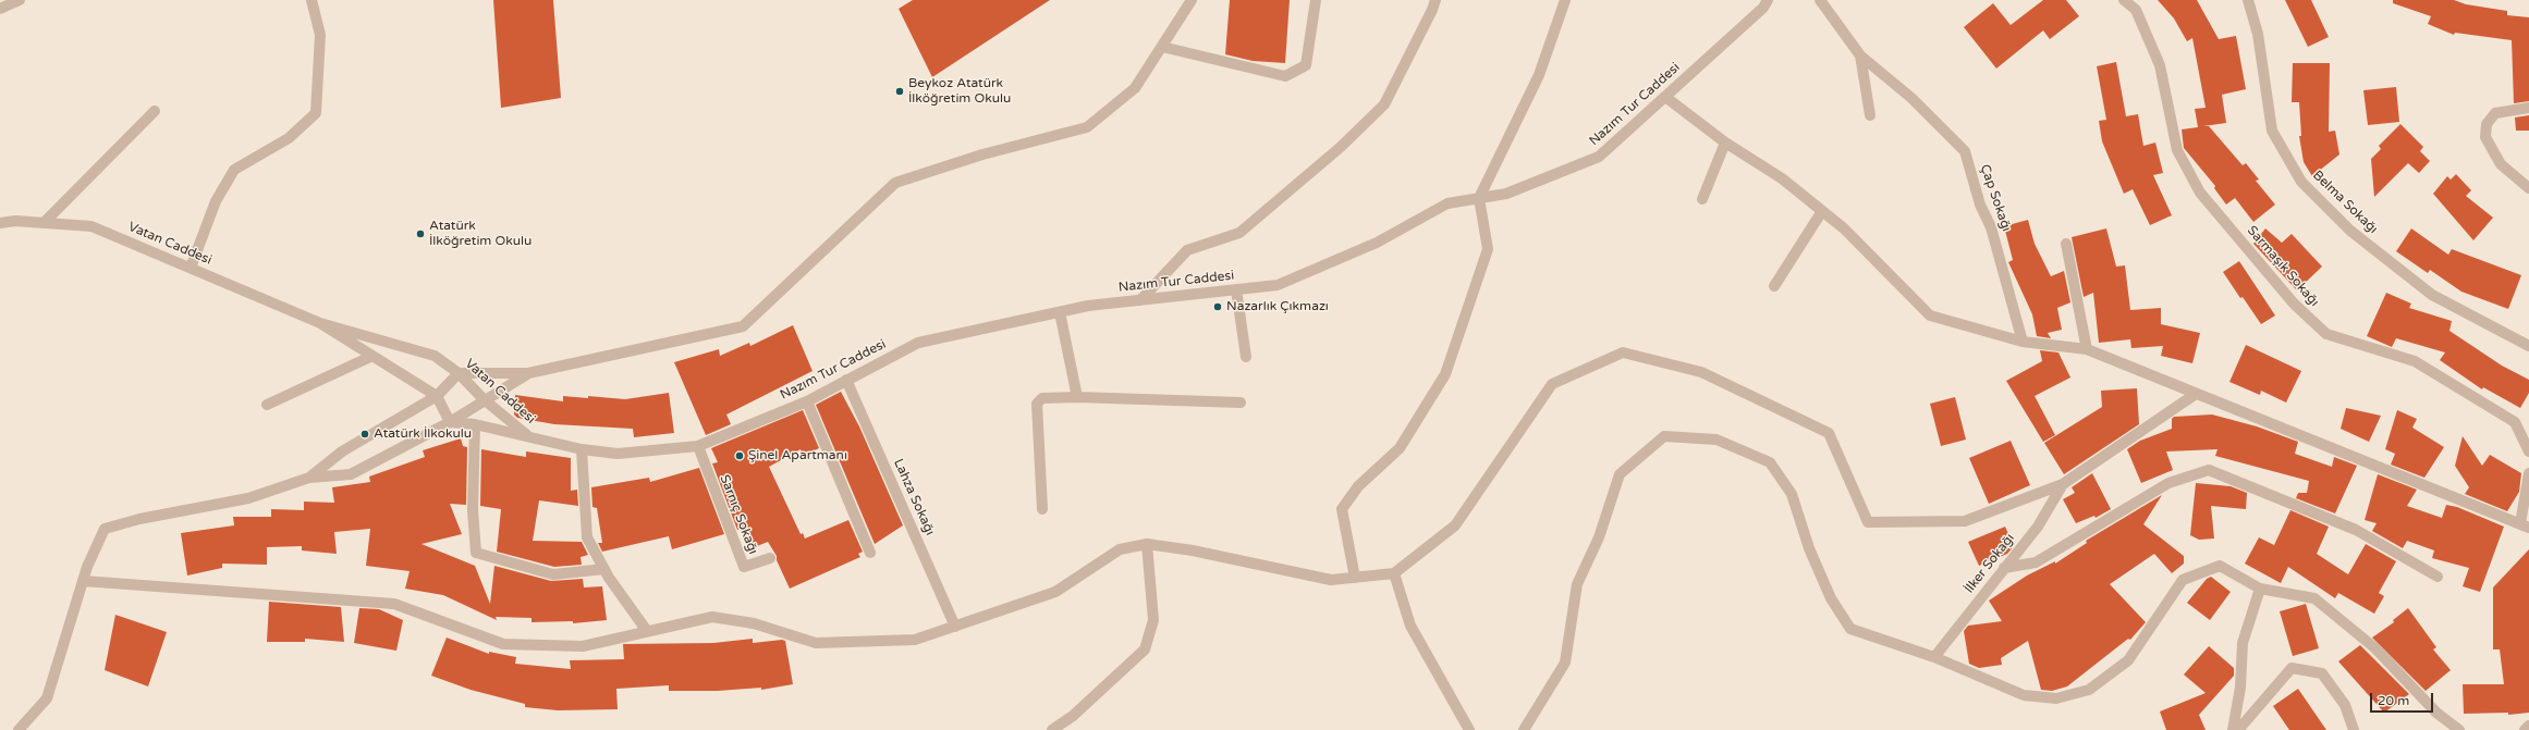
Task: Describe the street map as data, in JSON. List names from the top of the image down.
{
  "streets": {
    "street": [
      "Nazım Tur Caddesi",
      "Çap Sokağı",
      "Belma Sokağı",
      "Vatan Caddesi",
      "Sarmaşık Sokağı",
      "Lahza Sokağı",
      "Sarnıç Sokağı",
      "İlker Sokağı"
    ]
  },
  "crossings": [
    ["Nazım Tur Caddesi", "Vatan Caddesi"],
    ["Nazım Tur Caddesi", "Lahza Sokağı"],
    ["Nazım Tur Caddesi", "Sarnıç Sokağı"]
  ],
  "places": [
    "Beykoz Atatürk İlköğretim Okulu",
    "Atatürk İlköğretim Okulu",
    "Nazarlık Çıkmazı",
    "Atatürk İlkokulu",
    "Şinel Apartmanı"
  ],
  "scale_bar": "20 m"
}
